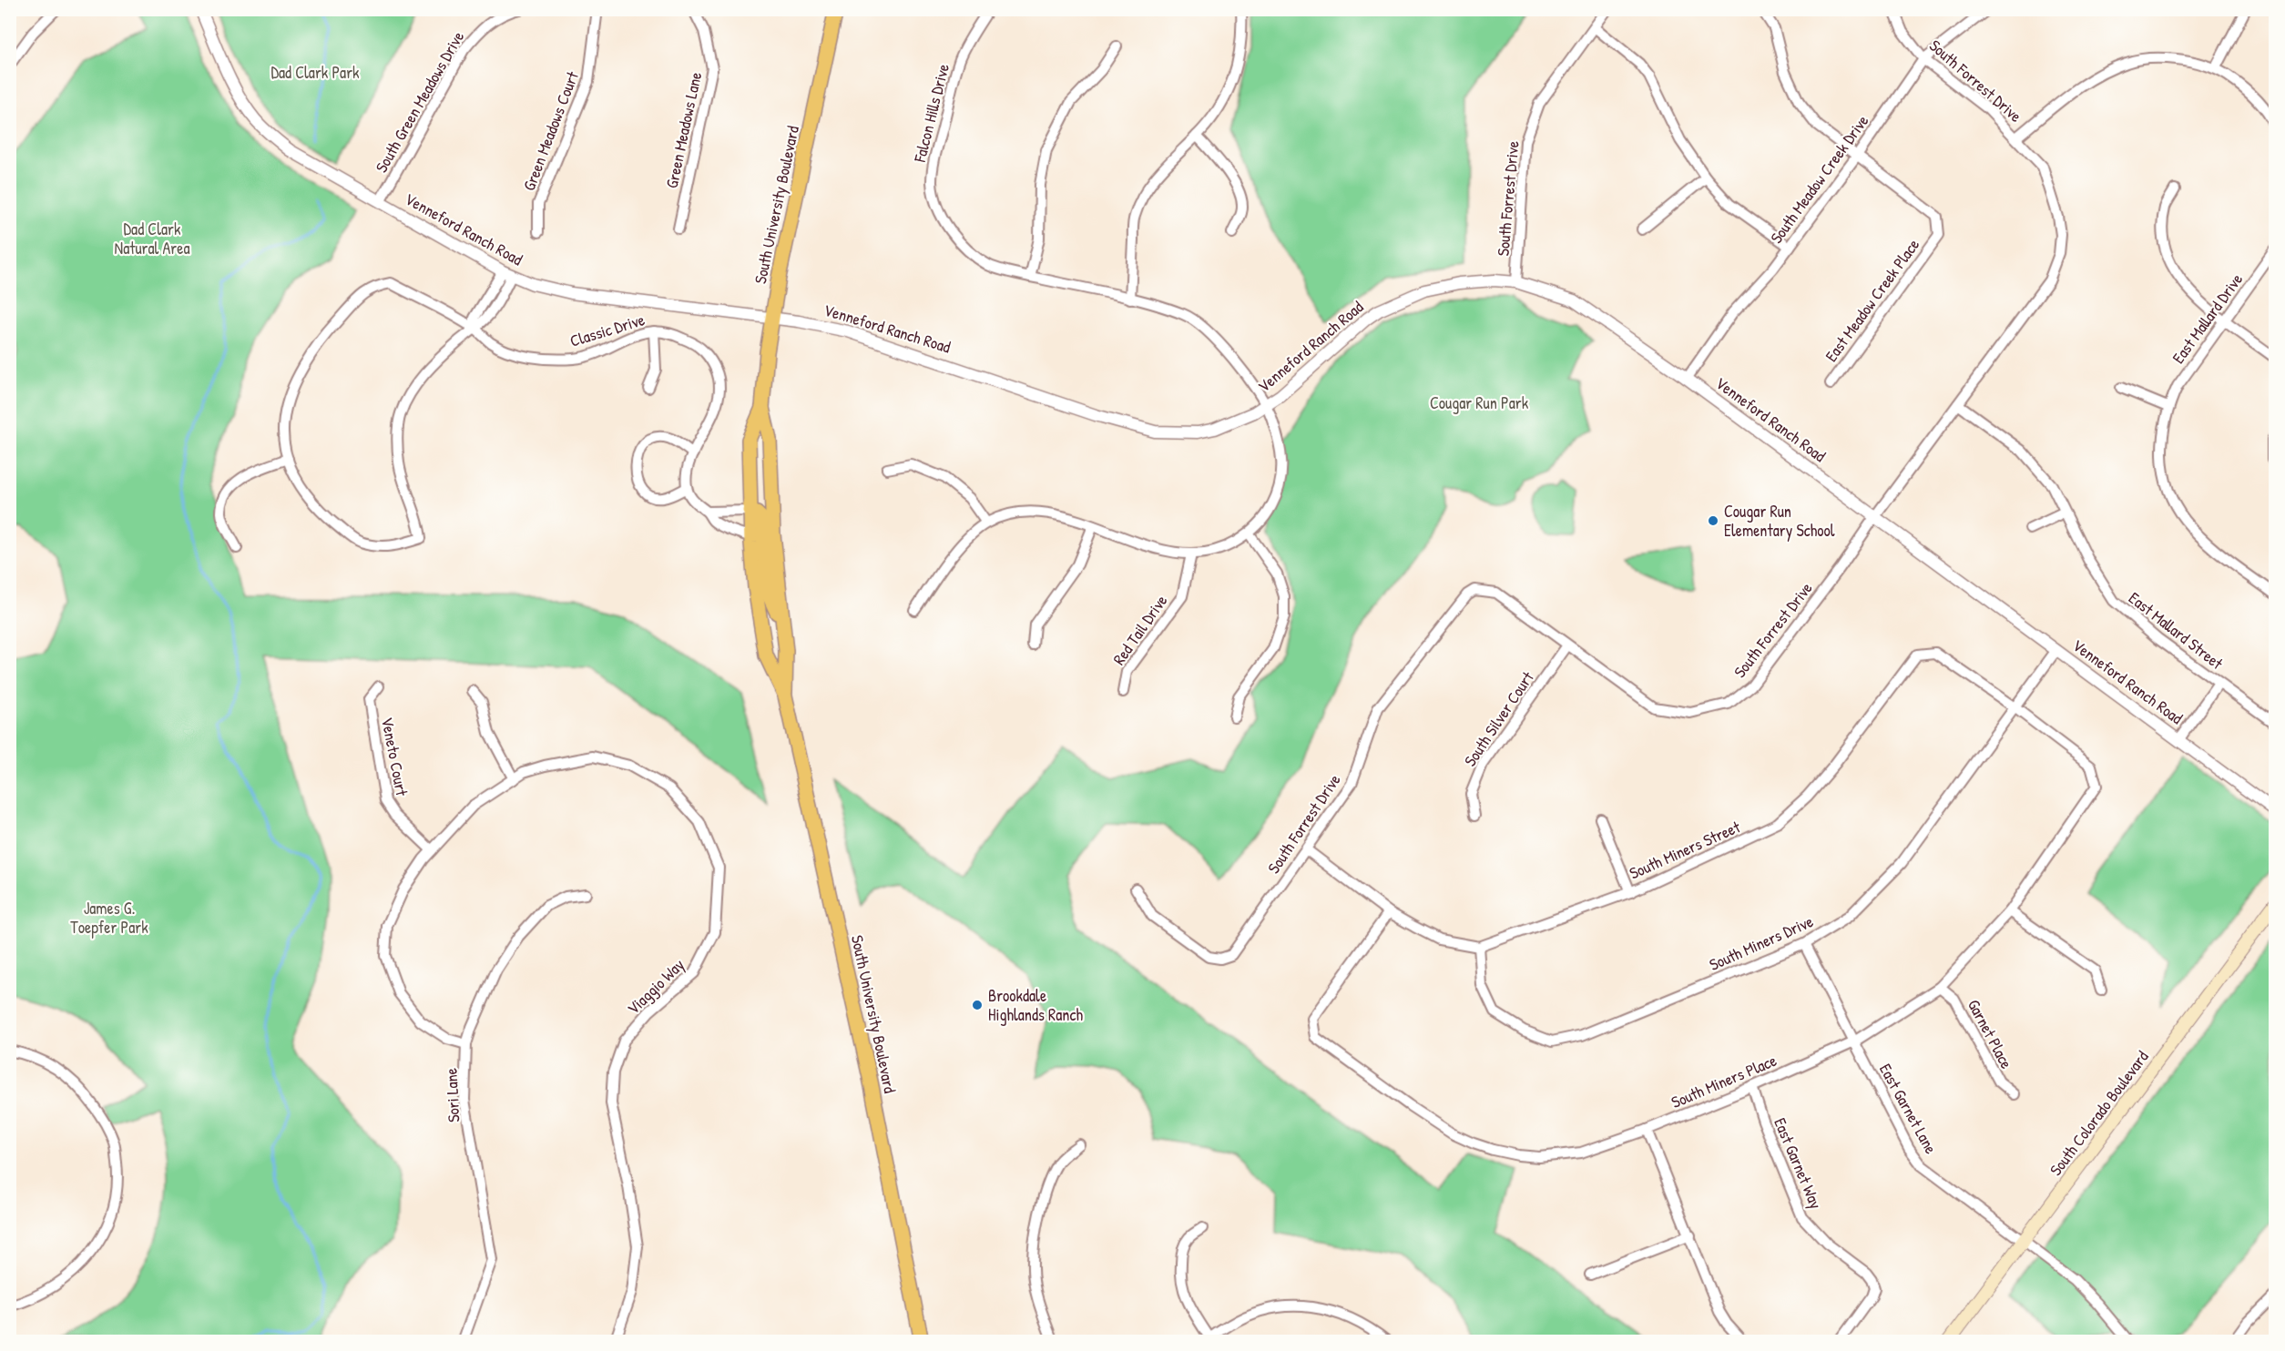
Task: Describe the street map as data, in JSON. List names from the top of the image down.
{
  "streets": {
    "main road": ["South University Boulevard", "South Colorado Boulevard"],
    "street": [
      "South Forrest Drive",
      "South Green Meadows Drive",
      "Falcon Hills Drive",
      "Green Meadows Lane",
      "Green Meadows Court",
      "South Meadow Creek Drive",
      "Venneford Ranch Road",
      "East Meadow Creek Place",
      "East Mallard Drive",
      "Classic Drive",
      "Red Tail Drive",
      "East Mallard Street",
      "South Silver Court",
      "Veneto Court",
      "South Miners Street",
      "South Miners Drive",
      "Viaggio Way",
      "Garnet Place",
      "South Miners Place",
      "Sori Lane",
      "East Garnet Lane",
      "East Garnet Way"
    ]
  },
  "crossings": [
    ["South Forrest Drive", "South Meadow Creek Drive"],
    ["South Forrest Drive", "Venneford Ranch Road"],
    ["South Forrest Drive", "East Mallard Street"],
    ["South Forrest Drive", "South Silver Court"],
    ["South Green Meadows Drive", "Venneford Ranch Road"],
    ["Falcon Hills Drive", "Venneford Ranch Road"],
    ["South Meadow Creek Drive", "Venneford Ranch Road"],
    ["South Meadow Creek Drive", "East Meadow Creek Place"],
    ["South University Boulevard", "Venneford Ranch Road"],
    ["Venneford Ranch Road", "South Miners Drive"],
    ["Veneto Court", "Viaggio Way"],
    ["South Miners Street", "South Miners Drive"],
    ["South Miners Street", "South Miners Place"],
    ["South Miners Drive", "South Miners Place"],
    ["South Miners Drive", "East Garnet Lane"],
    ["Viaggio Way", "Sori Lane"],
    ["Garnet Place", "South Miners Place"],
    ["South Miners Place", "East Garnet Lane"],
    ["South Miners Place", "East Garnet Way"],
    ["East Garnet Lane", "South Colorado Boulevard"]
  ],
  "parks": [
    "Dad Clark Park",
    "Dad Clark Natural Area",
    "Cougar Run Park",
    "James G. Toepfer Park"
  ],
  "places": ["Cougar Run Elementary School", "Brookdale Highlands Ranch"]
}
